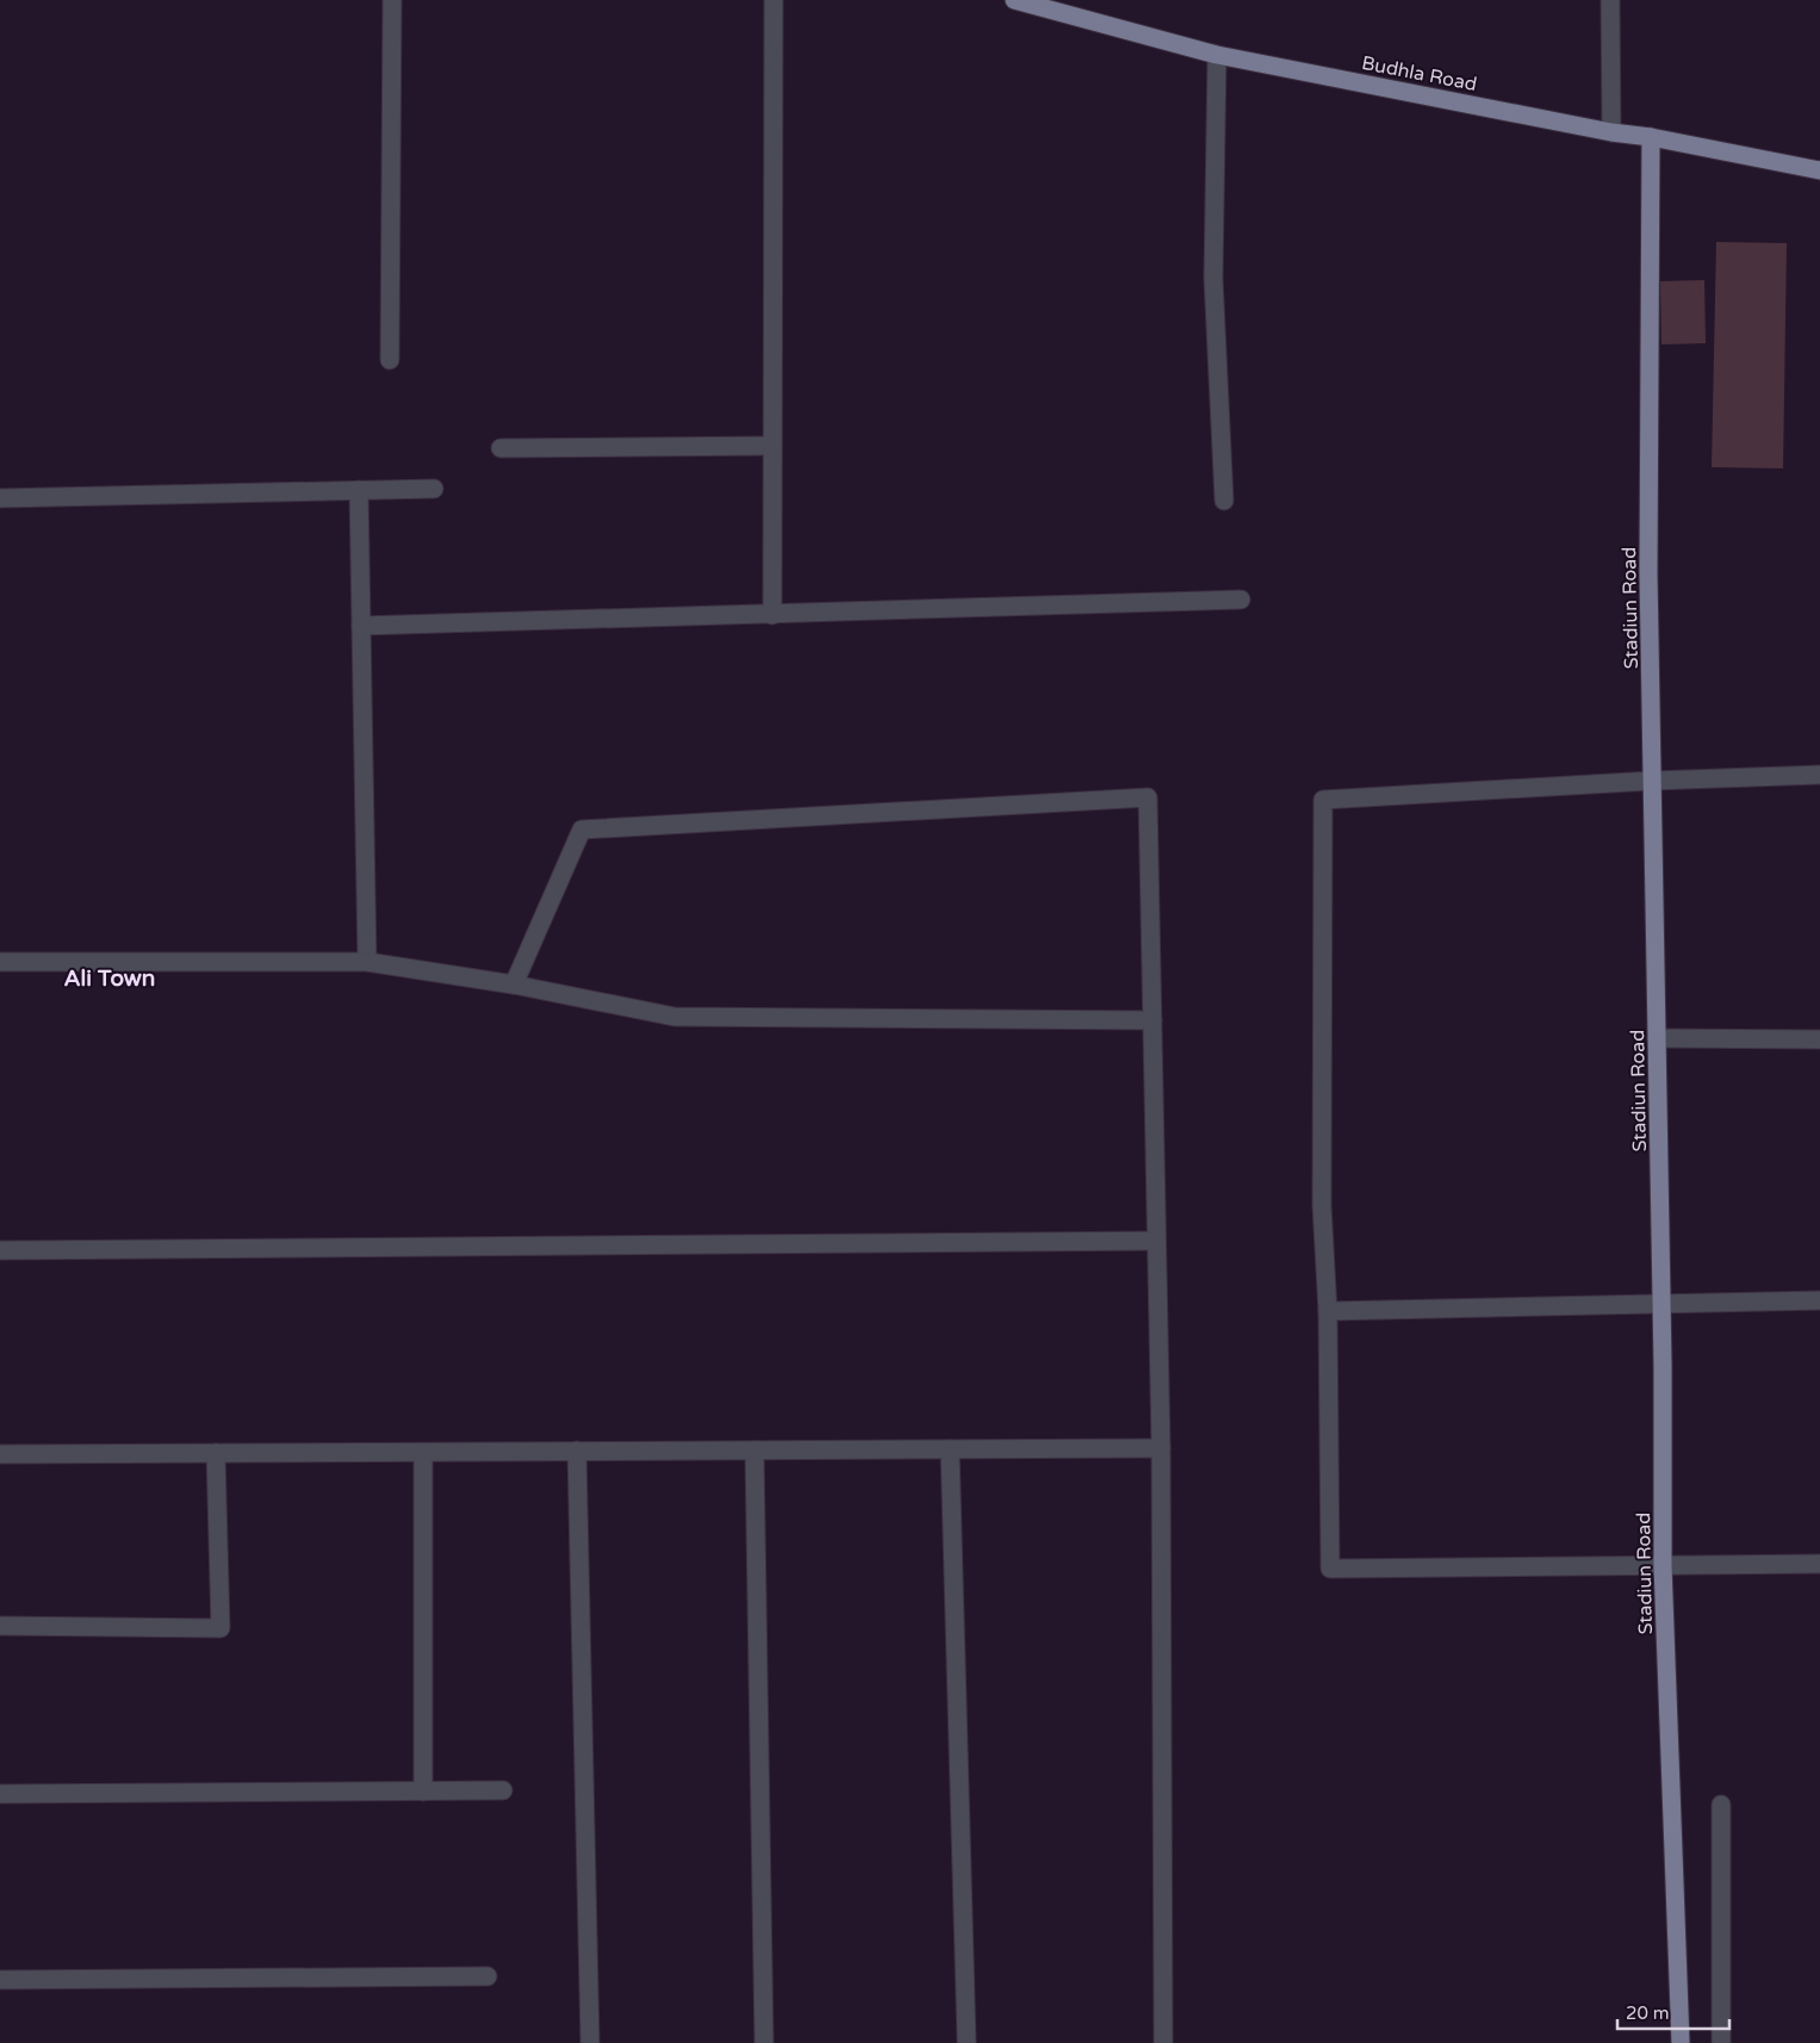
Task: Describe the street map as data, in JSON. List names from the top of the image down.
{
  "streets": {
    "main road": ["Budhla Road", "Stadiun Road"]
  },
  "crossings": [
    ["Budhla Road", "Stadiun Road"]
  ],
  "districts": ["Ali Town"],
  "scale_bar": "20 m"
}
